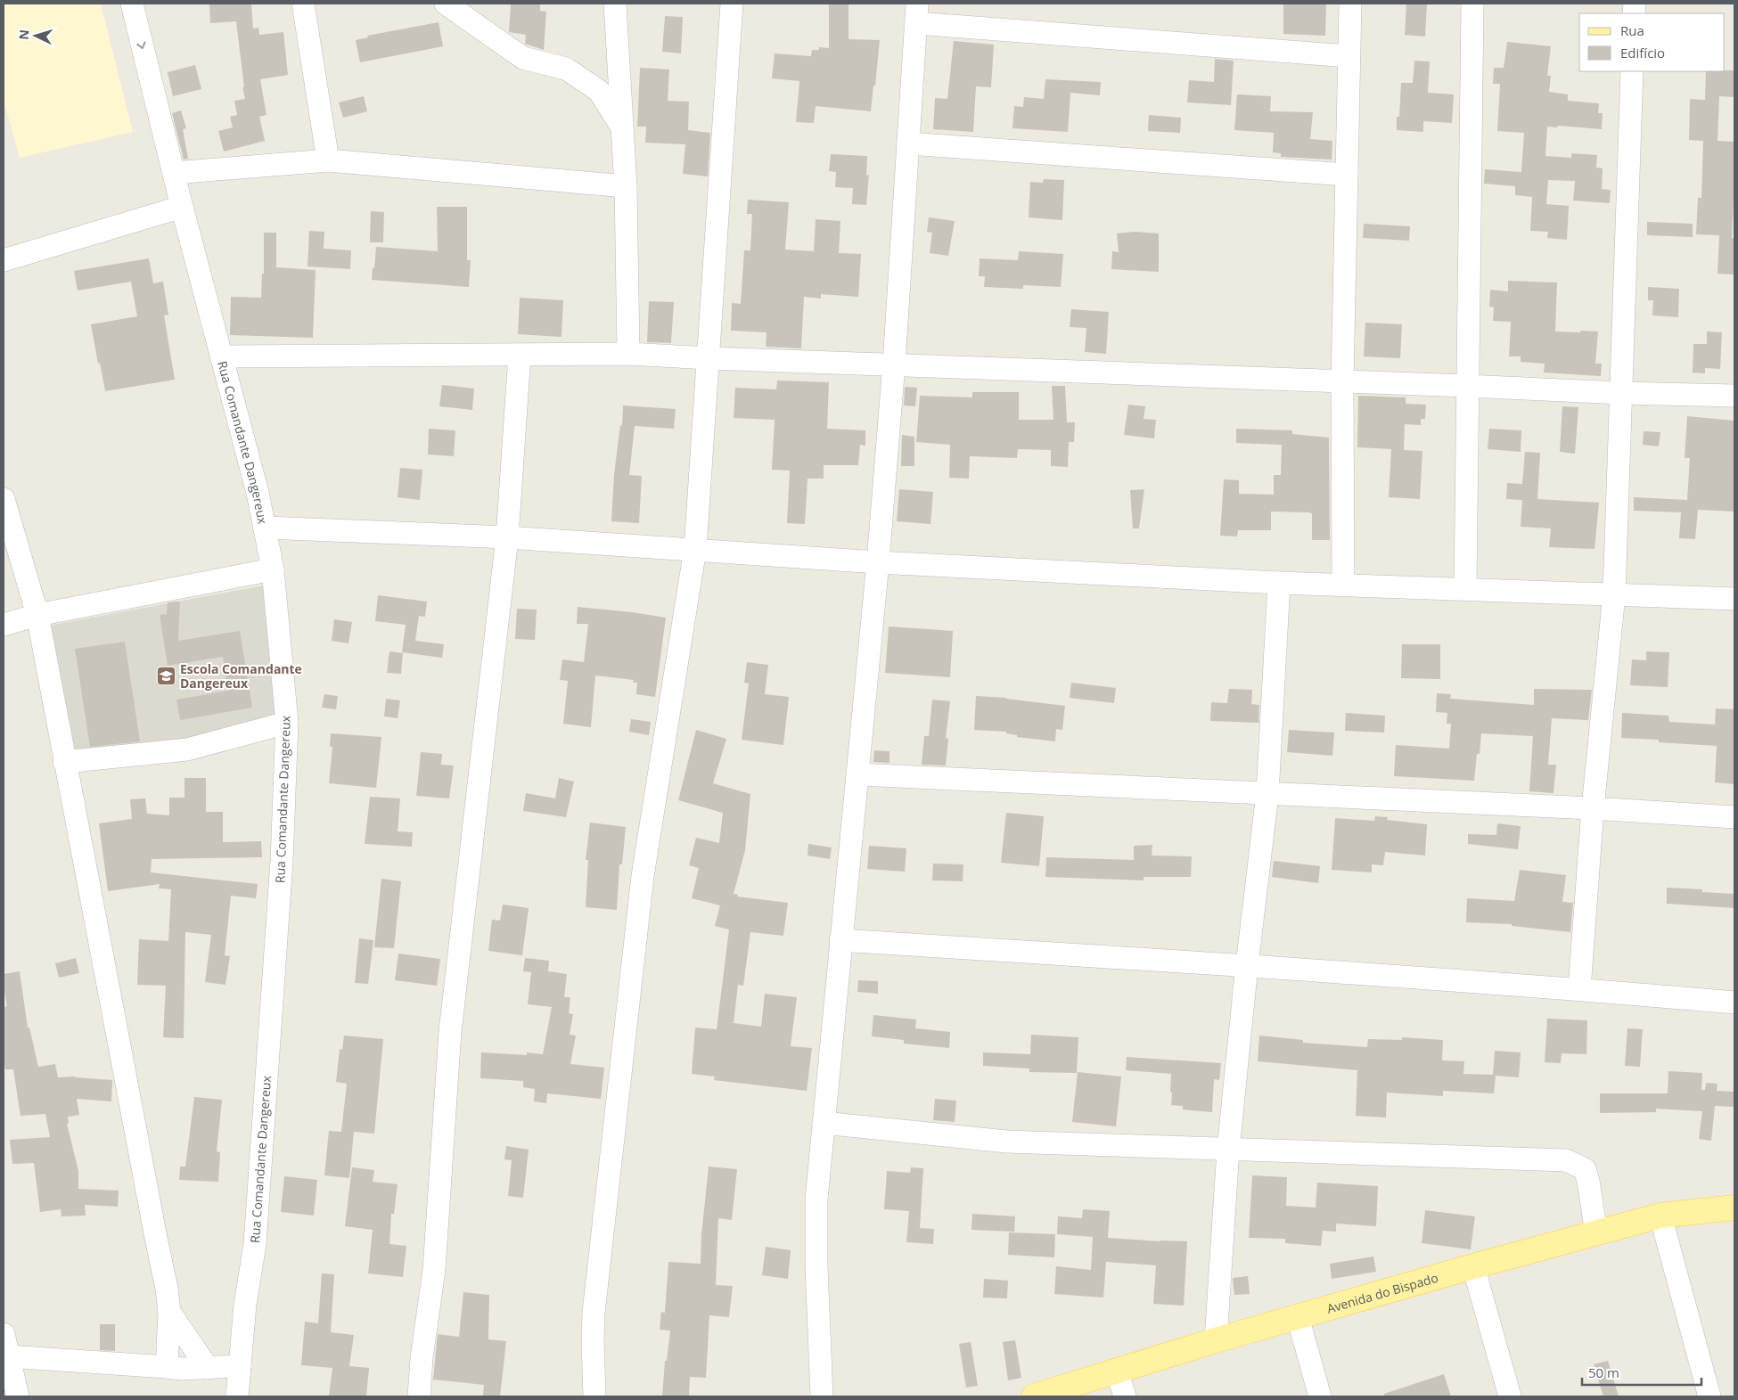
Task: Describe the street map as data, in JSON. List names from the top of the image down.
{
  "streets": {
    "main road": ["Avenida do Bispado"],
    "street": ["Rua Comandante Dangereux"]
  },
  "places": {
    "school or university": ["Escola Comandante Dangereux"]
  },
  "legend": ["Rua", "Edifício"],
  "scale_bar": "50 m",
  "north": "left"
}
